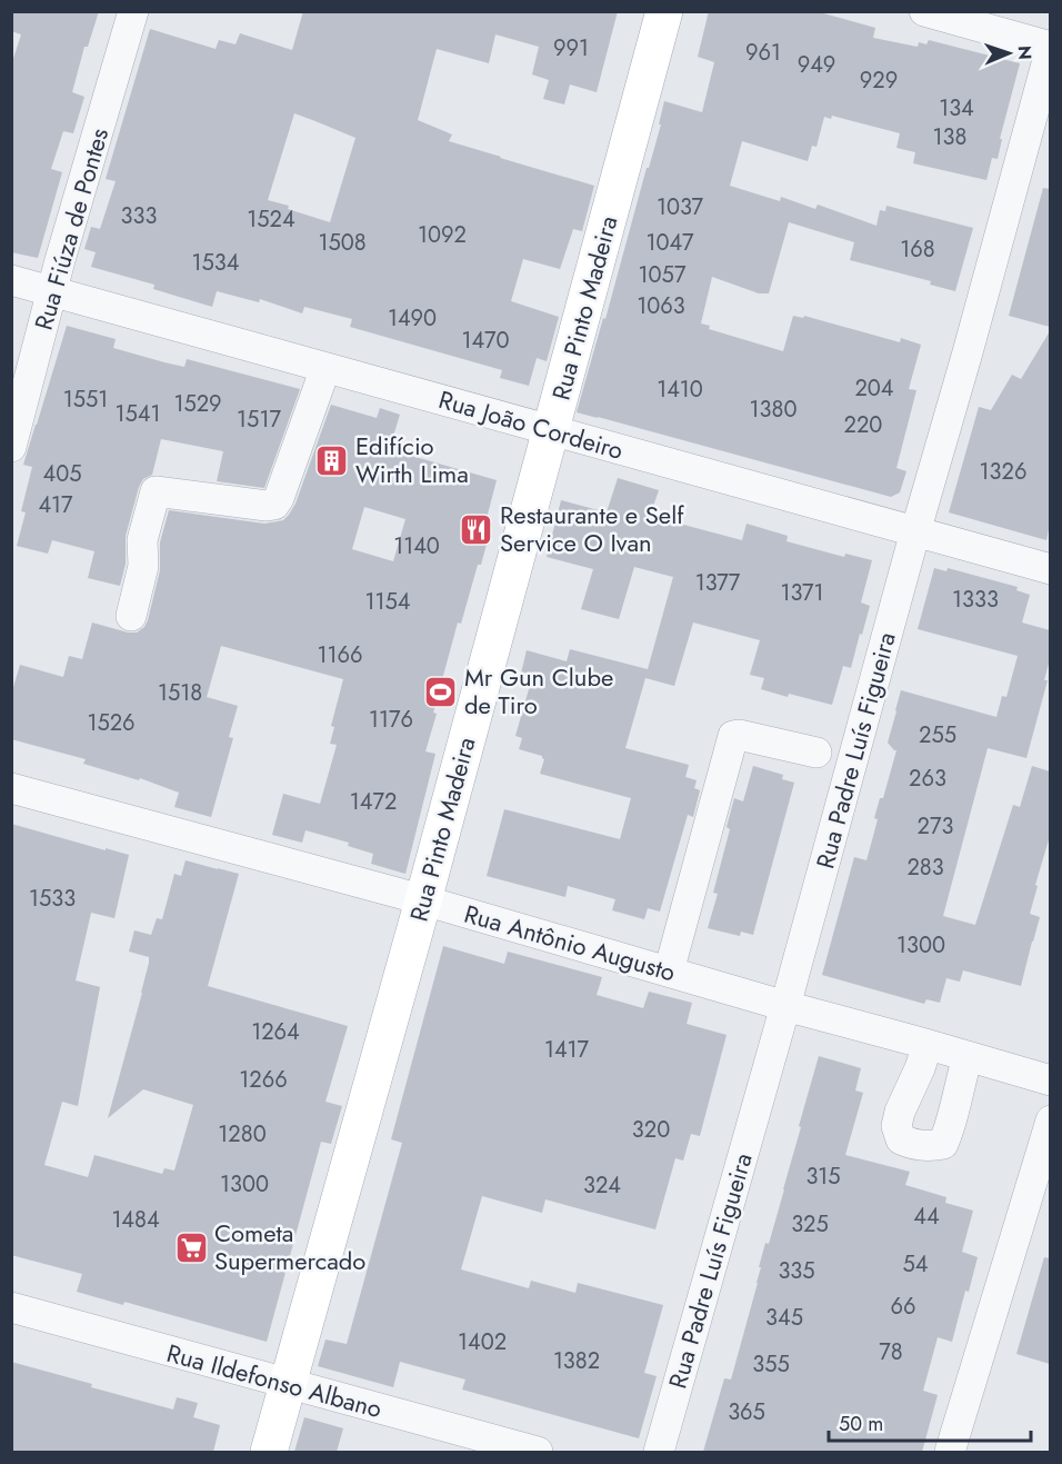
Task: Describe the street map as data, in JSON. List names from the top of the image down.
{
  "streets": {
    "main road": ["Rua Pinto Madeira"],
    "street": [
      "Rua Fiúza de Pontes",
      "Rua João Cordeiro",
      "Rua Padre Luís Figueira",
      "Rua Antônio Augusto",
      "Rua Ildefonso Albano"
    ]
  },
  "crossings": [
    ["Rua Fiúza de Pontes", "Rua João Cordeiro"],
    ["Rua Pinto Madeira", "Rua João Cordeiro"],
    ["Rua Pinto Madeira", "Rua Antônio Augusto"],
    ["Rua Pinto Madeira", "Rua Ildefonso Albano"],
    ["Rua João Cordeiro", "Rua Padre Luís Figueira"],
    ["Rua Padre Luís Figueira", "Rua Antônio Augusto"]
  ],
  "places": {
    "building": ["Edifício Wirth Lima"],
    "restaurant": ["Restaurante e Self Service O Ivan"],
    "sports": ["Mr Gun Clube de Tiro"],
    "supermarket": ["Cometa Supermercado"]
  },
  "house_numbers": [
    "991",
    "961",
    "949",
    "929",
    "134",
    "138",
    "1037",
    "333",
    "1524",
    "1092",
    "1508",
    "1047",
    "168",
    "1534",
    "1057",
    "1063",
    "1490",
    "1470",
    "204",
    "1410",
    "1551",
    "1529",
    "1380",
    "1541",
    "1517",
    "220",
    "1326",
    "405",
    "417",
    "1140",
    "1377",
    "1371",
    "1333",
    "1154",
    "1166",
    "1518",
    "1176",
    "1526",
    "255",
    "263",
    "1472",
    "273",
    "283",
    "1533",
    "1300",
    "1264",
    "1417",
    "1266",
    "320",
    "1280",
    "315",
    "1300",
    "324",
    "44",
    "1484",
    "325",
    "54",
    "335",
    "66",
    "345",
    "1402",
    "78",
    "1382",
    "355",
    "365"
  ],
  "scale_bar": "50 m",
  "north": "right"
}
